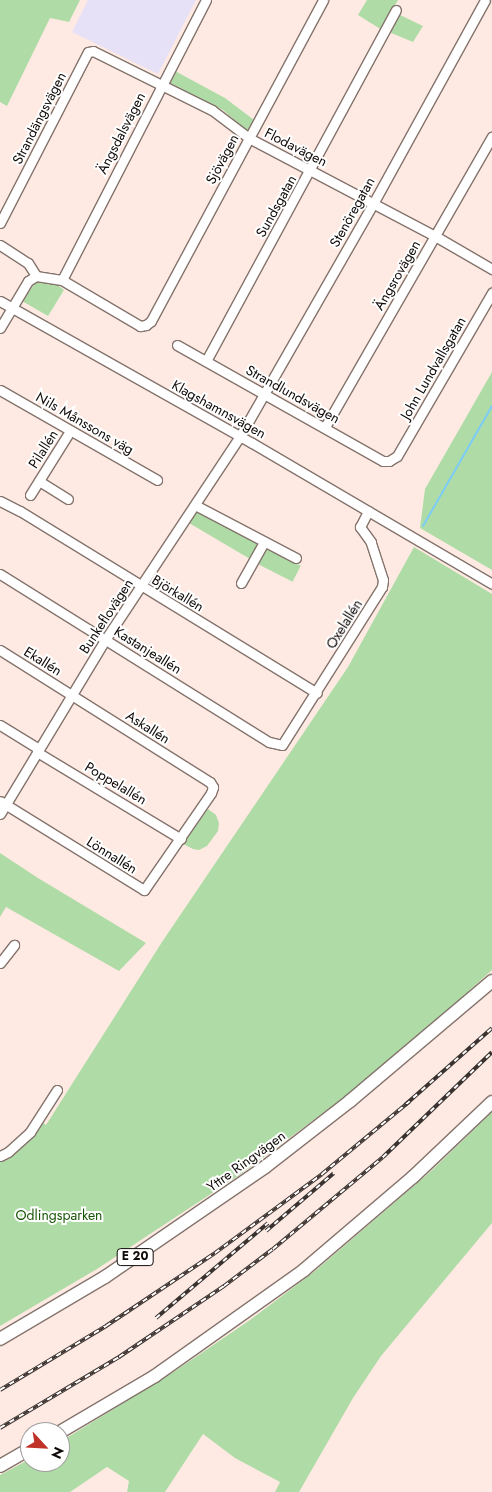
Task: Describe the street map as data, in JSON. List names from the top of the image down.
{
  "streets": {
    "highway": ["Yttre Ringvägen", "E 20"],
    "street": [
      "Strandängsvägen",
      "Ängsdalsvägen",
      "Flodavägen",
      "Sjövägen",
      "Sundsgatan",
      "Stenöregatan",
      "Ängsrovägen",
      "John Lundvallsgatan",
      "Strandlundsvägen",
      "Klagshamnsvägen",
      "Nils Månssons väg",
      "Pilallén",
      "Björkallén",
      "Bunkeflovägen",
      "Oxelallén",
      "Kastanjeallén",
      "Ekallén",
      "Askallén",
      "Poppelallén",
      "Lönnallén"
    ]
  },
  "crossings": [
    ["Strandängsvägen", "Flodavägen"],
    ["Ängsdalsvägen", "Flodavägen"],
    ["Ängsdalsvägen", "Sjövägen"],
    ["Flodavägen", "Sjövägen"],
    ["Flodavägen", "Sundsgatan"],
    ["Flodavägen", "Stenöregatan"],
    ["Flodavägen", "Ängsrovägen"],
    ["Sundsgatan", "Strandlundsvägen"],
    ["Stenöregatan", "Strandlundsvägen"],
    ["Stenöregatan", "Klagshamnsvägen"],
    ["Stenöregatan", "Bunkeflovägen"],
    ["Ängsrovägen", "Strandlundsvägen"],
    ["John Lundvallsgatan", "Strandlundsvägen"],
    ["Klagshamnsvägen", "Bunkeflovägen"],
    ["Klagshamnsvägen", "Oxelallén"],
    ["Nils Månssons väg", "Pilallén"],
    ["Björkallén", "Bunkeflovägen"],
    ["Björkallén", "Oxelallén"],
    ["Bunkeflovägen", "Kastanjeallén"],
    ["Bunkeflovägen", "Ekallén"],
    ["Bunkeflovägen", "Askallén"],
    ["Bunkeflovägen", "Poppelallén"],
    ["Bunkeflovägen", "Lönnallén"],
    ["Oxelallén", "Kastanjeallén"],
    ["Ekallén", "Askallén"],
    ["Askallén", "Lönnallén"],
    ["Poppelallén", "Lönnallén"]
  ],
  "parks": ["Odlingsparken"],
  "north": "bottom right"
}
